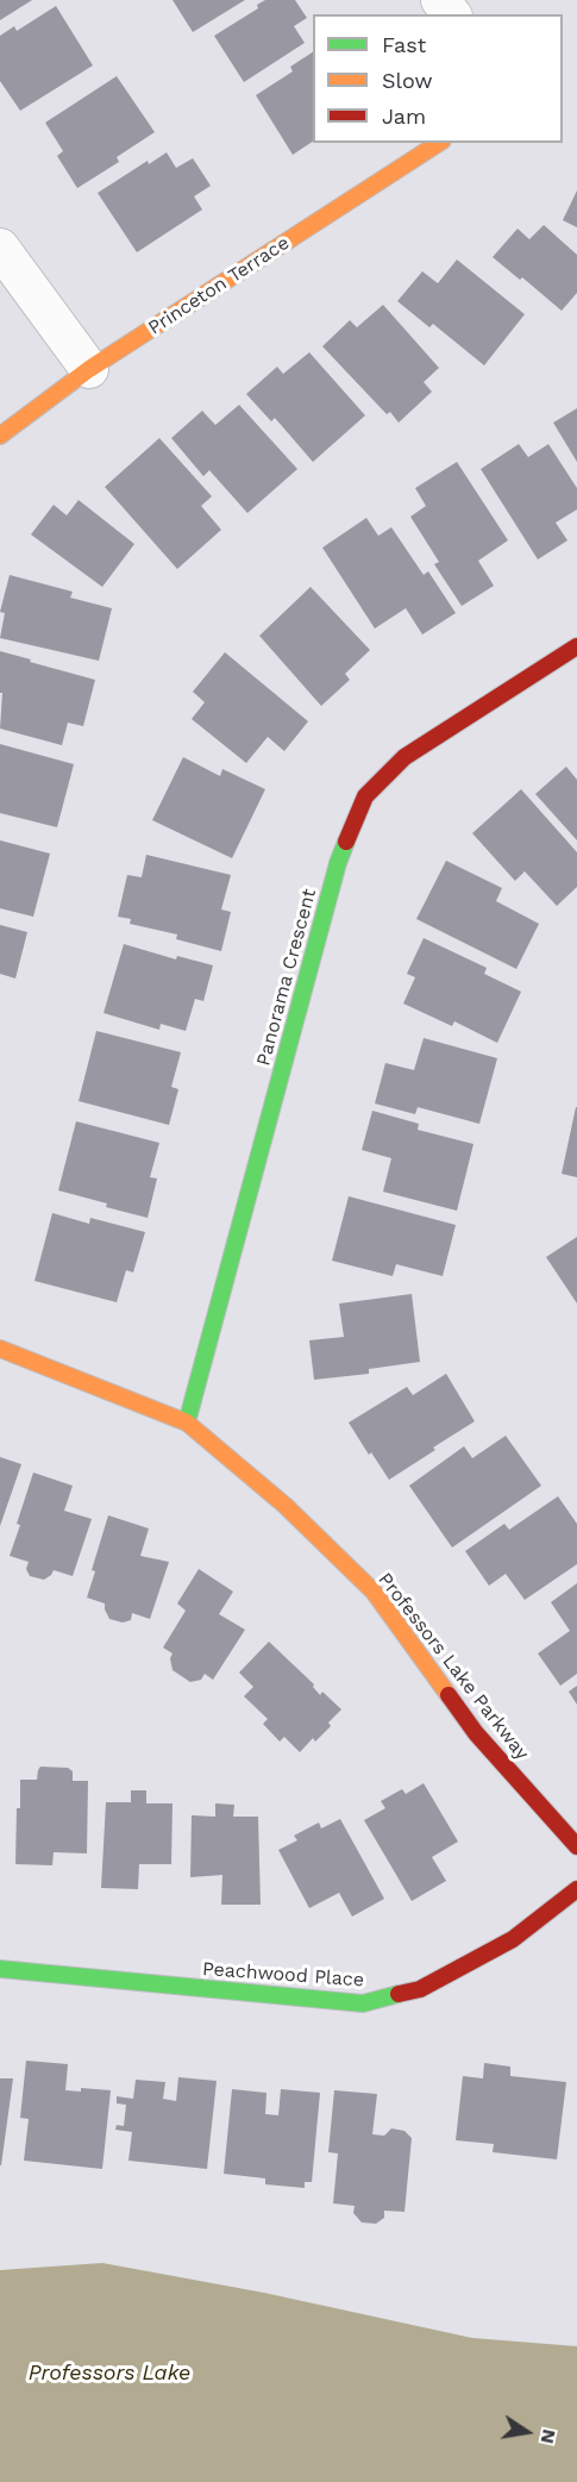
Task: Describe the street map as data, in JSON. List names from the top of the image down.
{
  "streets": {
    "street": [
      "Princeton Terrace",
      "Panorama Crescent",
      "Professors Lake Parkway",
      "Peachwood Place"
    ]
  },
  "crossings": [
    ["Panorama Crescent", "Professors Lake Parkway"]
  ],
  "water": ["Professors Lake"],
  "legend": ["Fast", "Slow", "Jam"],
  "north": "right"
}
